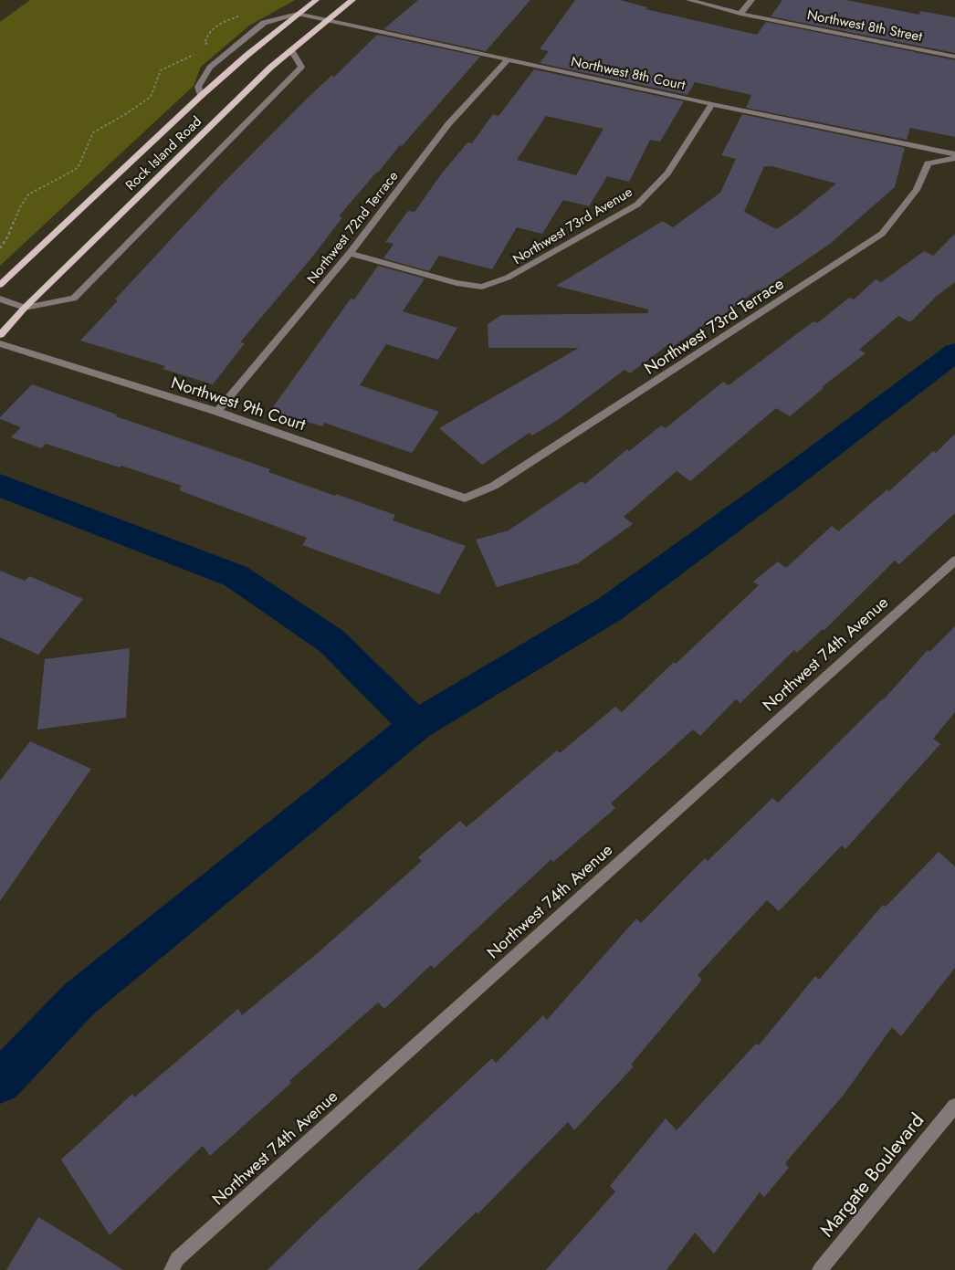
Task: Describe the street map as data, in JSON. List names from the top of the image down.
{
  "streets": {
    "main road": ["Rock Island Road"],
    "street": [
      "Northwest 8th Street",
      "Northwest 8th Court",
      "Northwest 73rd Avenue",
      "Northwest 72nd Terrace",
      "Northwest 73rd Terrace",
      "Northwest 9th Court",
      "Northwest 74th Avenue",
      "Margate Boulevard"
    ]
  },
  "crossings": [
    ["Northwest 8th Court", "Rock Island Road"],
    ["Northwest 8th Court", "Northwest 73rd Avenue"],
    ["Northwest 8th Court", "Northwest 72nd Terrace"],
    ["Northwest 73rd Avenue", "Northwest 72nd Terrace"],
    ["Northwest 72nd Terrace", "Northwest 9th Court"],
    ["Northwest 73rd Terrace", "Northwest 9th Court"]
  ]
}
